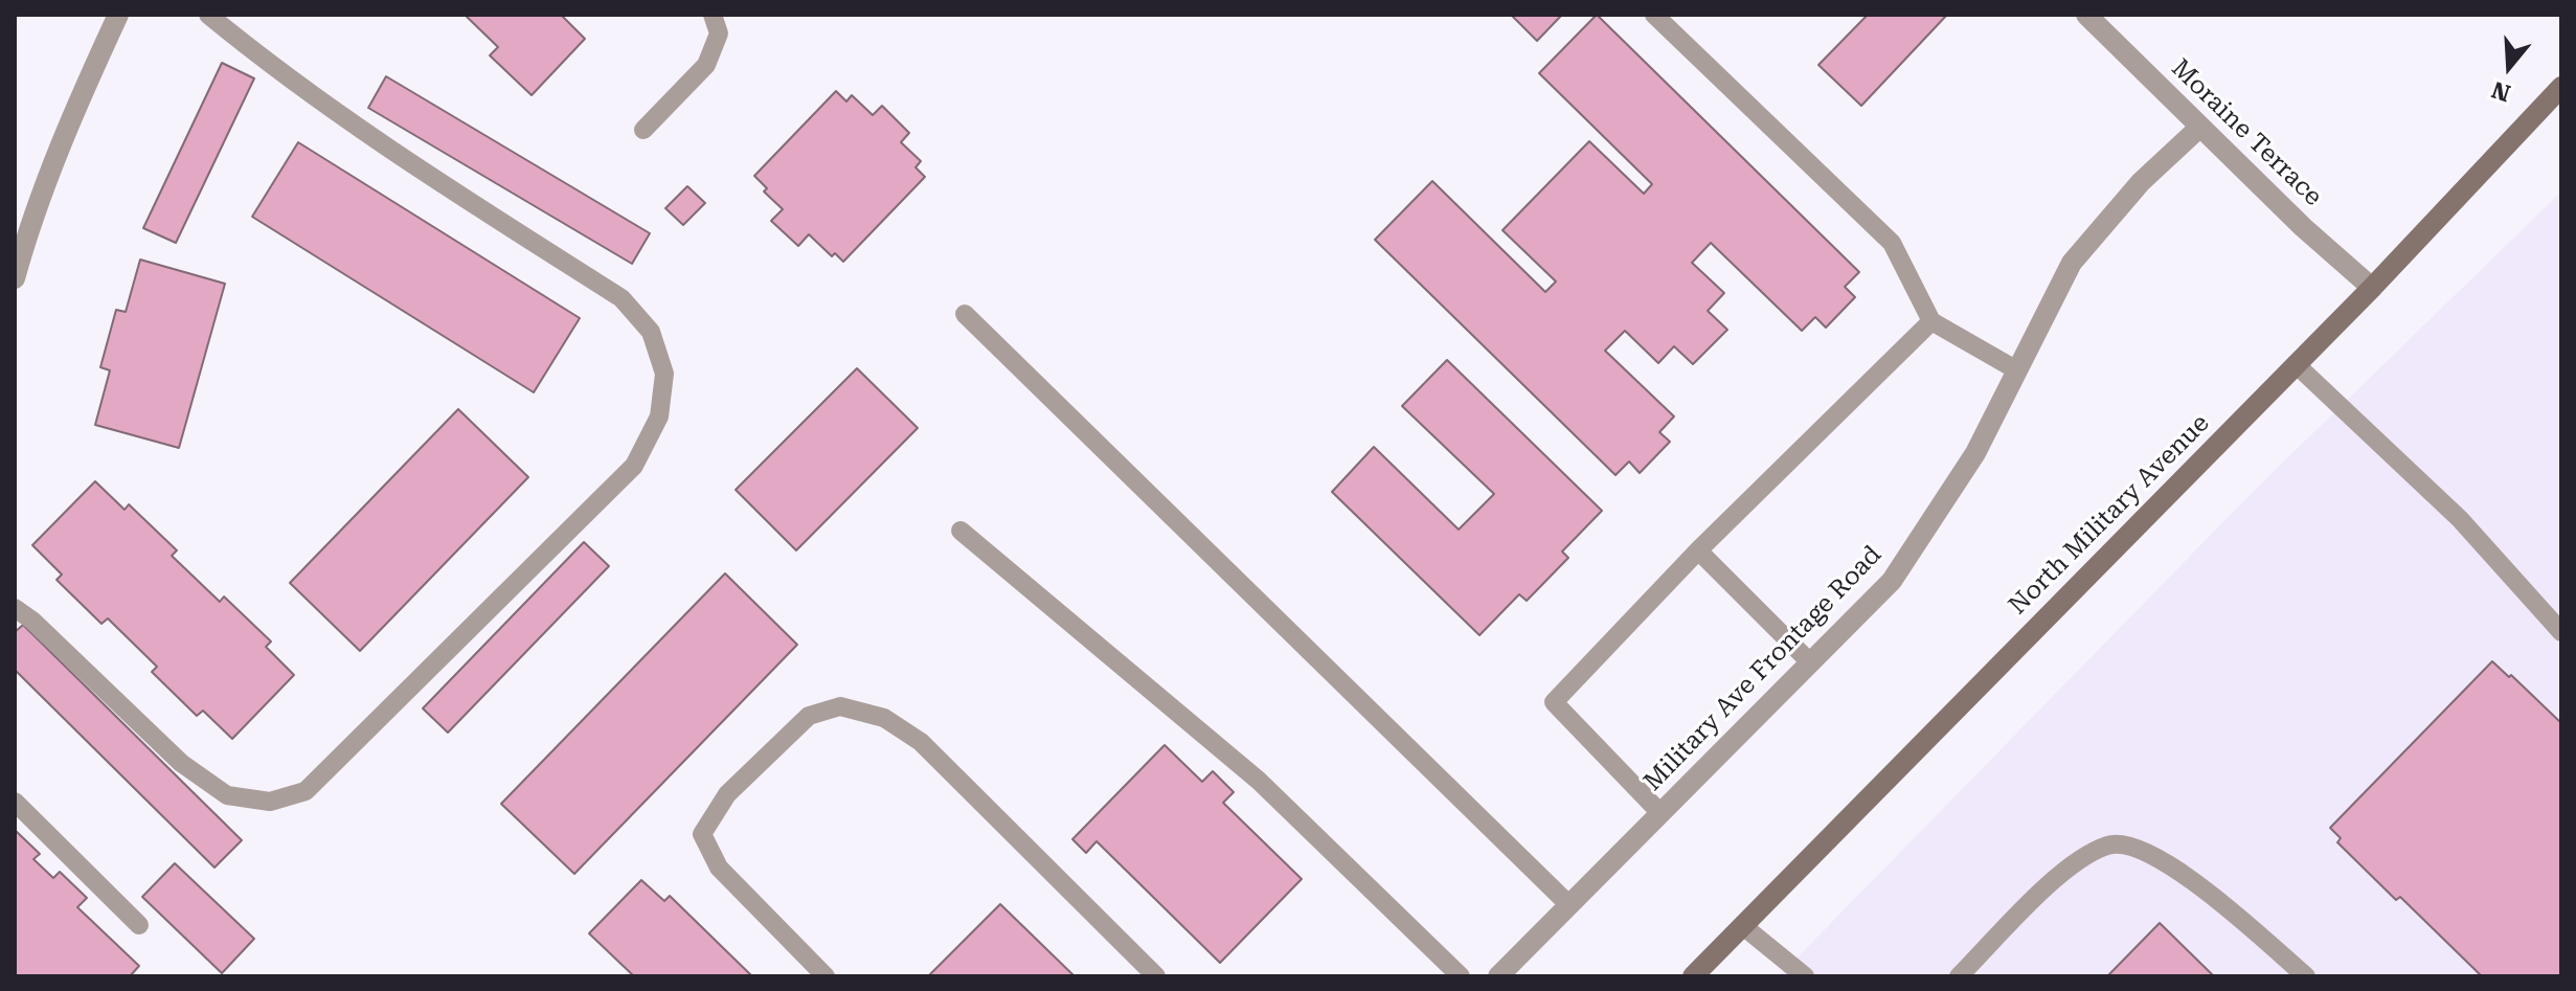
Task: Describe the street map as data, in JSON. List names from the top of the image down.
{
  "streets": {
    "main road": ["North Military Avenue"],
    "street": ["Moraine Terrace", "Military Ave Frontage Road"]
  },
  "crossings": [
    ["Moraine Terrace", "North Military Avenue"],
    ["Moraine Terrace", "Military Ave Frontage Road"]
  ],
  "north": "bottom"
}
